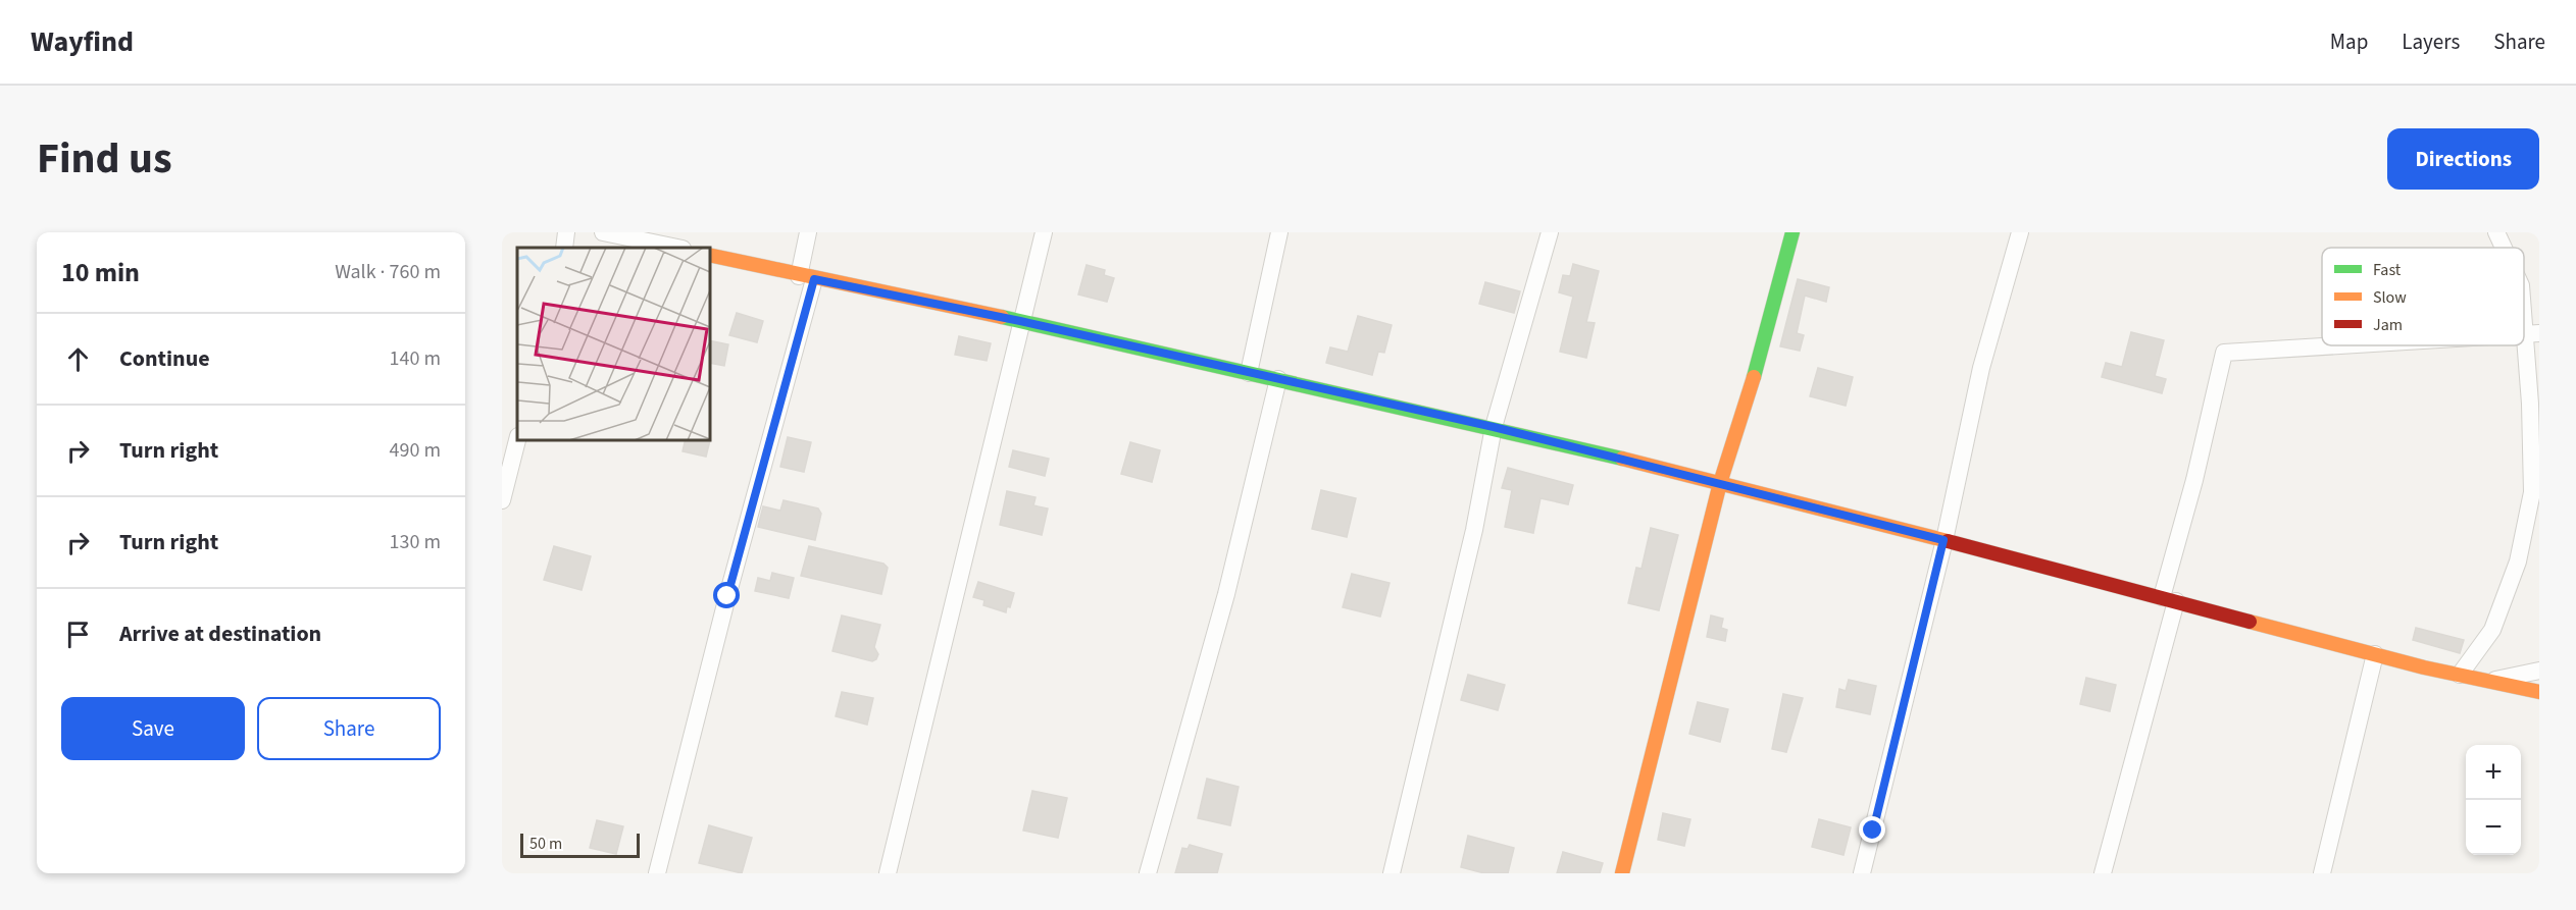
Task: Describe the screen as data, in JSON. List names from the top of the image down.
{
  "legend": ["Fast", "Slow", "Jam"],
  "scale_bar": "50 m",
  "page": {
    "header": "Wayfind",
    "nav": ["Map", "Layers", "Share"],
    "title": "Find us",
    "buttons": [
      "Directions",
      ["Save", "Share"]
    ],
    "heading": ["10 min", "Walk · 760 m"],
    "list": [
      ["Continue", "140 m"],
      ["Turn right", "490 m"],
      ["Turn right", "130 m"],
      "Arrive at destination"
    ],
    "map_buttons": ["+", "−"],
    "scale": "50 m"
  }
}
